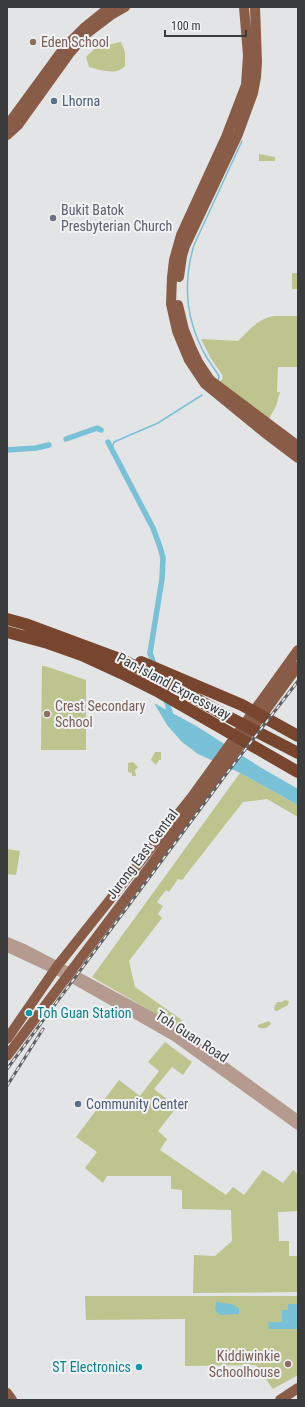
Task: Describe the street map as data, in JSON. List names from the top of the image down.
{
  "streets": {
    "highway": ["Pan-Island Expressway"],
    "main road": ["Jurong East Central"],
    "street": ["Toh Guan Road"]
  },
  "crossings": [
    ["Jurong East Central", "Toh Guan Road"]
  ],
  "places": [
    "Eden School",
    "Lhorna",
    "Bukit Batok Presbyterian Church",
    "Crest Secondary School",
    "Toh Guan Station",
    "Community Center",
    "Kiddiwinkie Schoolhouse",
    "ST Electronics"
  ],
  "scale_bar": "100 m"
}
